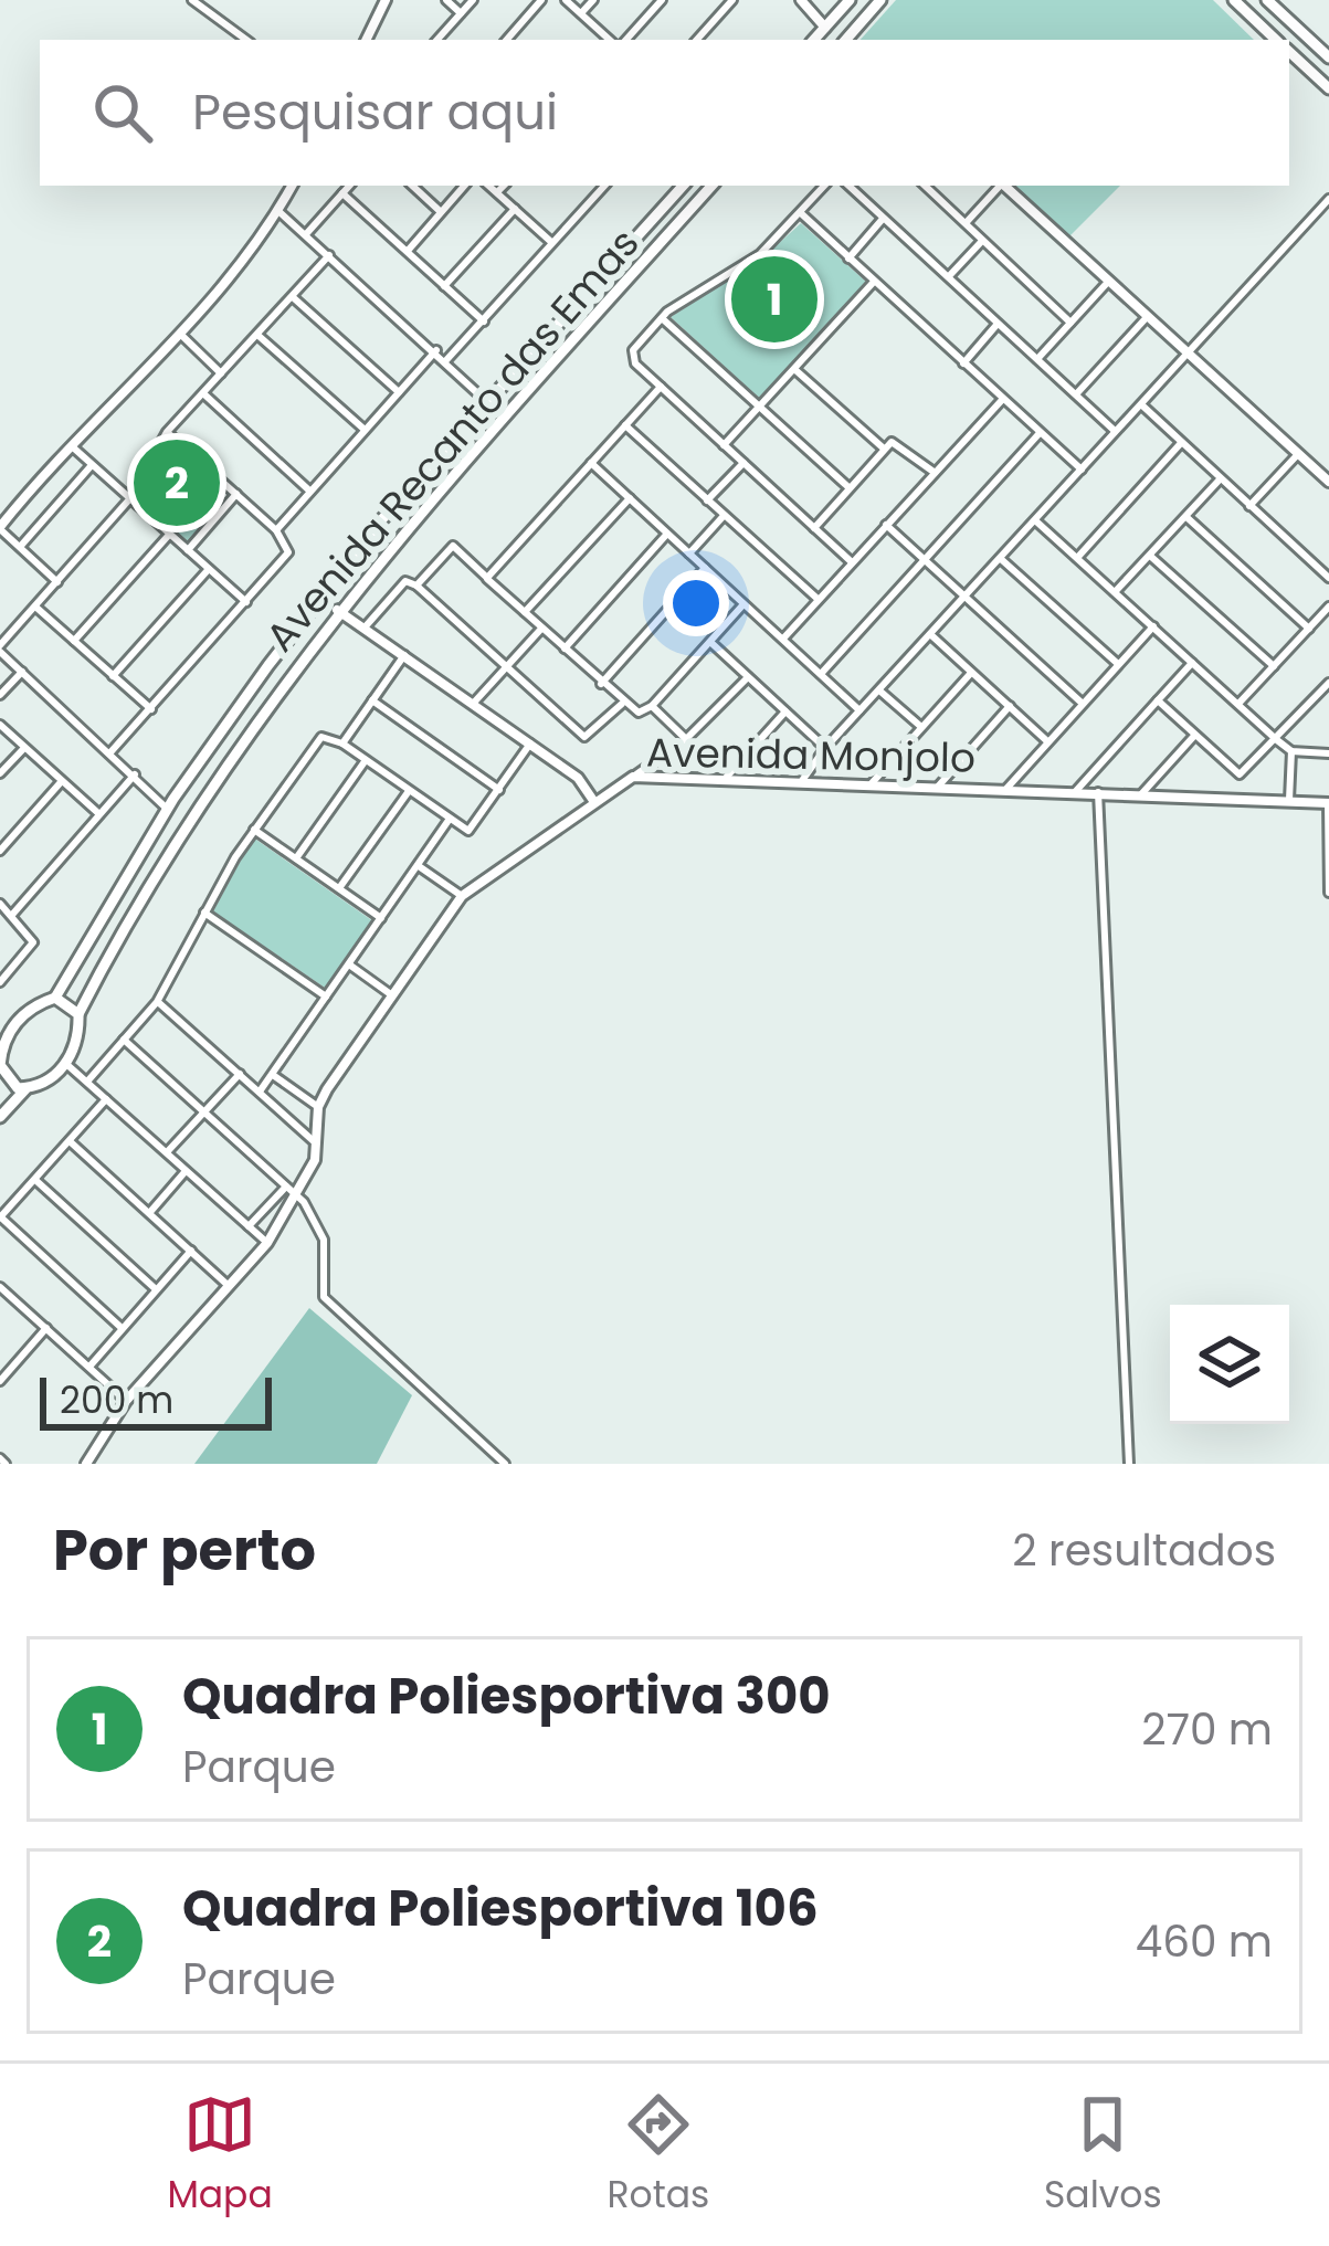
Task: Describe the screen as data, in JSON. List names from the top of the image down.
{
  "streets": {
    "main road": ["Avenida Recanto das Emas"],
    "street": ["Avenida Monjolo"]
  },
  "scale_bar": "200 m",
  "page": {
    "search": "Pesquisar aqui",
    "pins": ["1", "2"],
    "scale": "200 m",
    "heading": ["Por perto", "2 resultados"],
    "list": [
      {
        "mark": "1",
        "name": "Quadra Poliesportiva 300",
        "note": "Parque",
        "value": "270 m"
      },
      {
        "mark": "2",
        "name": "Quadra Poliesportiva 106",
        "note": "Parque",
        "value": "460 m"
      }
    ],
    "nav": ["Mapa", "Rotas", "Salvos"]
  }
}
